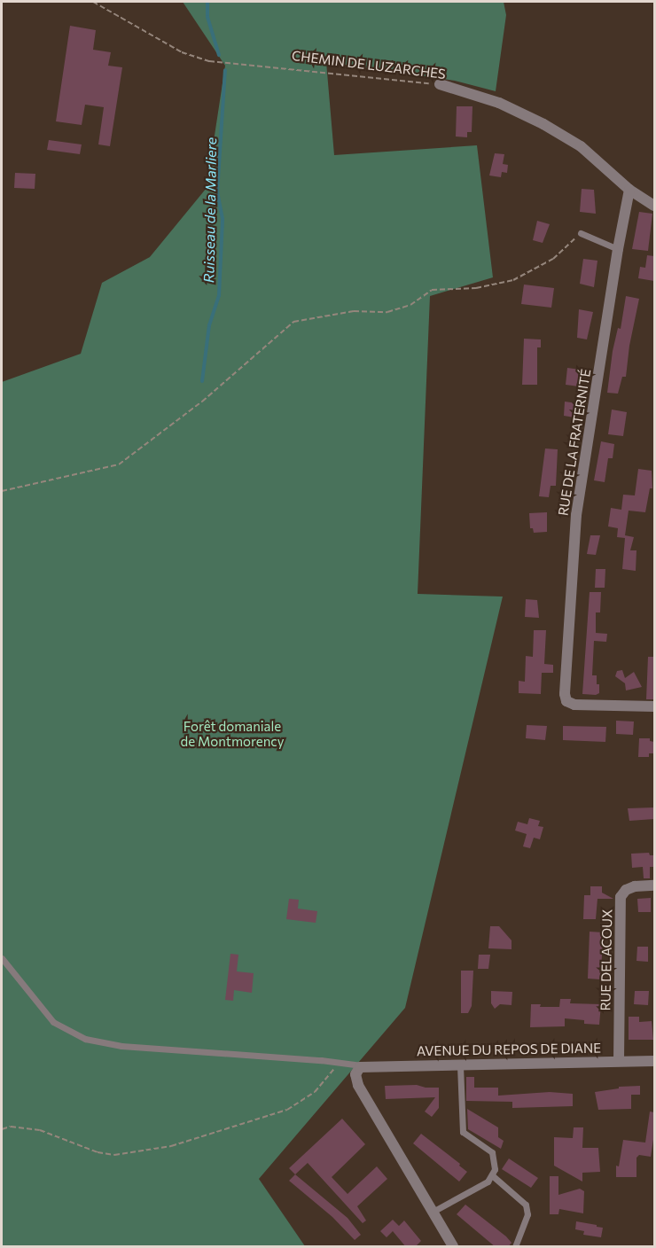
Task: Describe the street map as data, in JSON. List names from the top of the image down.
{
  "streets": {
    "street": [
      "CHEMIN DE LUZARCHES",
      "RUE DE LA FRATERNITÉ",
      "RUE DELACOUX",
      "AVENUE DU REPOS DE DIANE"
    ]
  },
  "crossings": [
    ["CHEMIN DE LUZARCHES", "RUE DE LA FRATERNITÉ"],
    ["RUE DELACOUX", "AVENUE DU REPOS DE DIANE"]
  ],
  "water": ["Ruisseau de la Marliere"],
  "parks": ["Forêt domaniale de Montmorency"]
}
